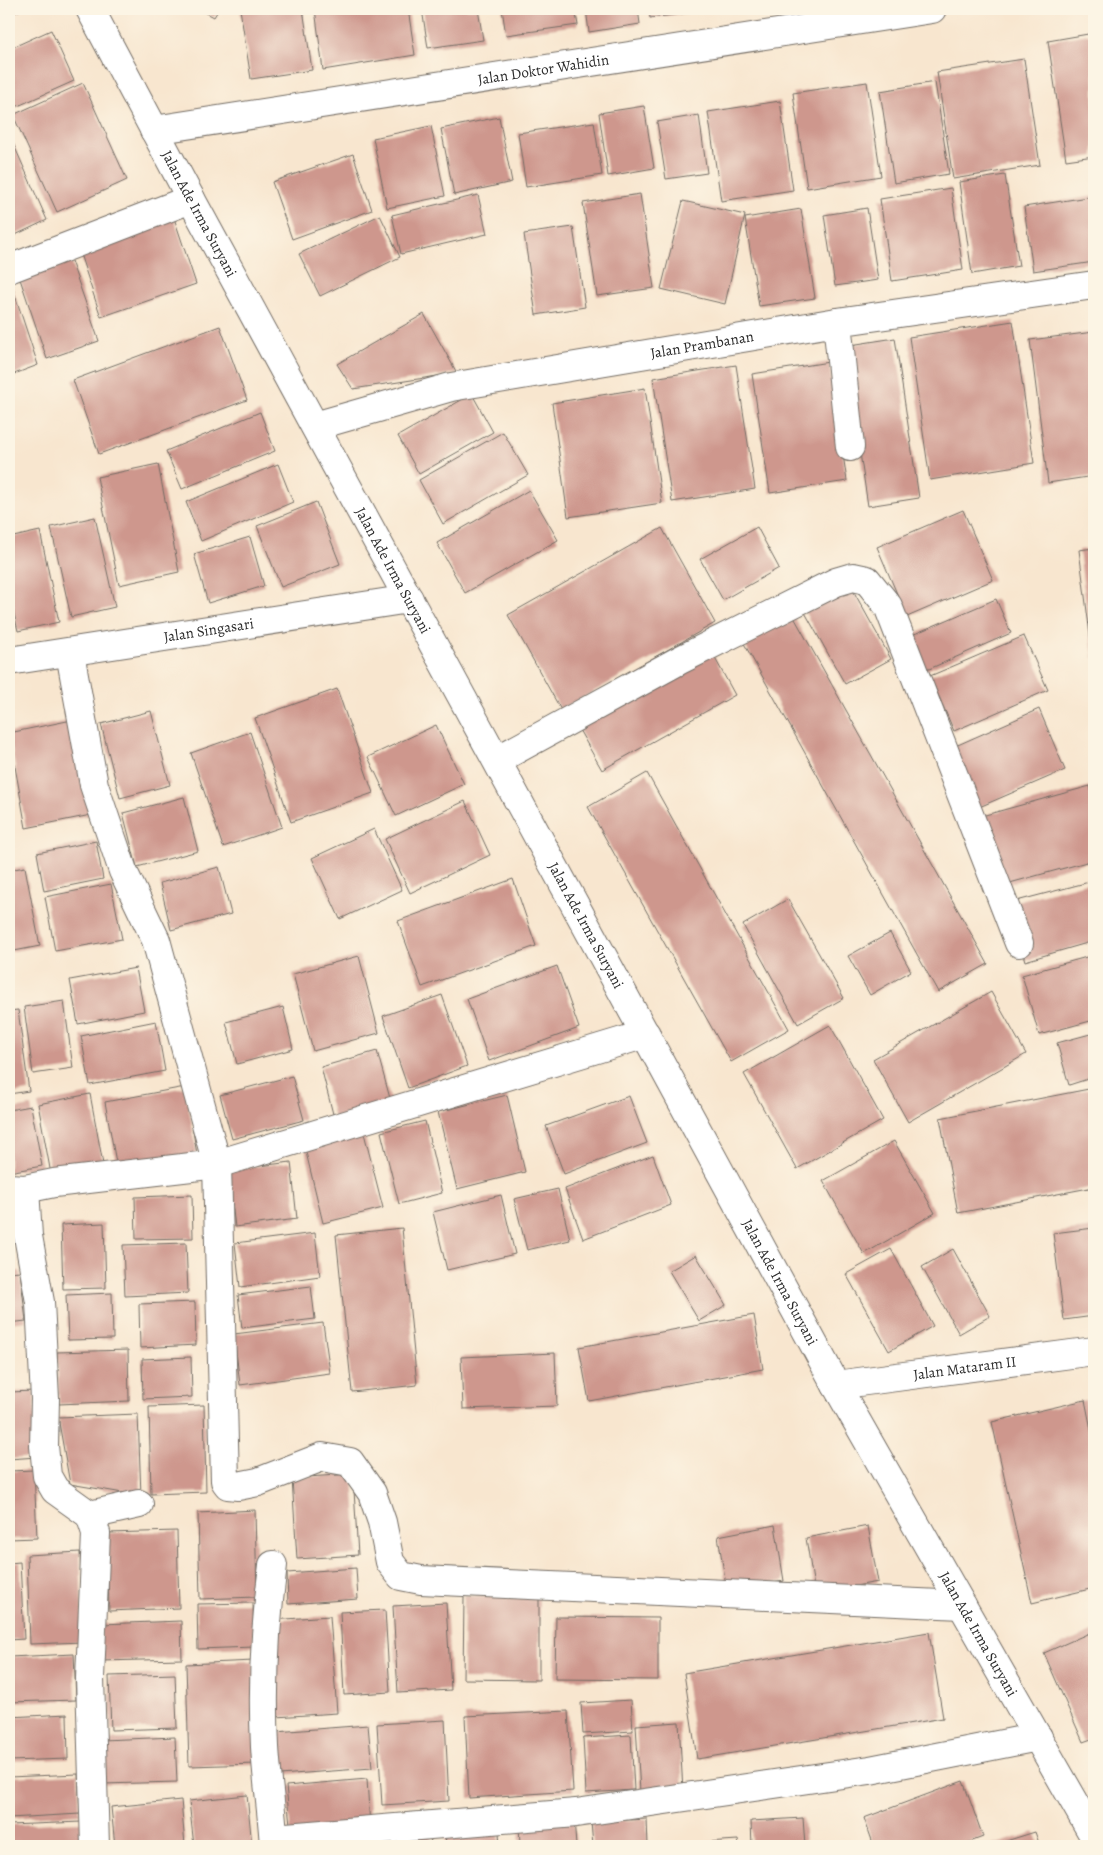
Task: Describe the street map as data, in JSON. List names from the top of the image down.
{
  "streets": {
    "street": [
      "Jalan Doktor Wahidin",
      "Jalan Ade Irma Suryani",
      "Jalan Prambanan",
      "Jalan Singasari",
      "Jalan Mataram II"
    ]
  },
  "crossings": [
    ["Jalan Doktor Wahidin", "Jalan Ade Irma Suryani"],
    ["Jalan Ade Irma Suryani", "Jalan Prambanan"],
    ["Jalan Ade Irma Suryani", "Jalan Singasari"],
    ["Jalan Ade Irma Suryani", "Jalan Mataram II"]
  ]
}
